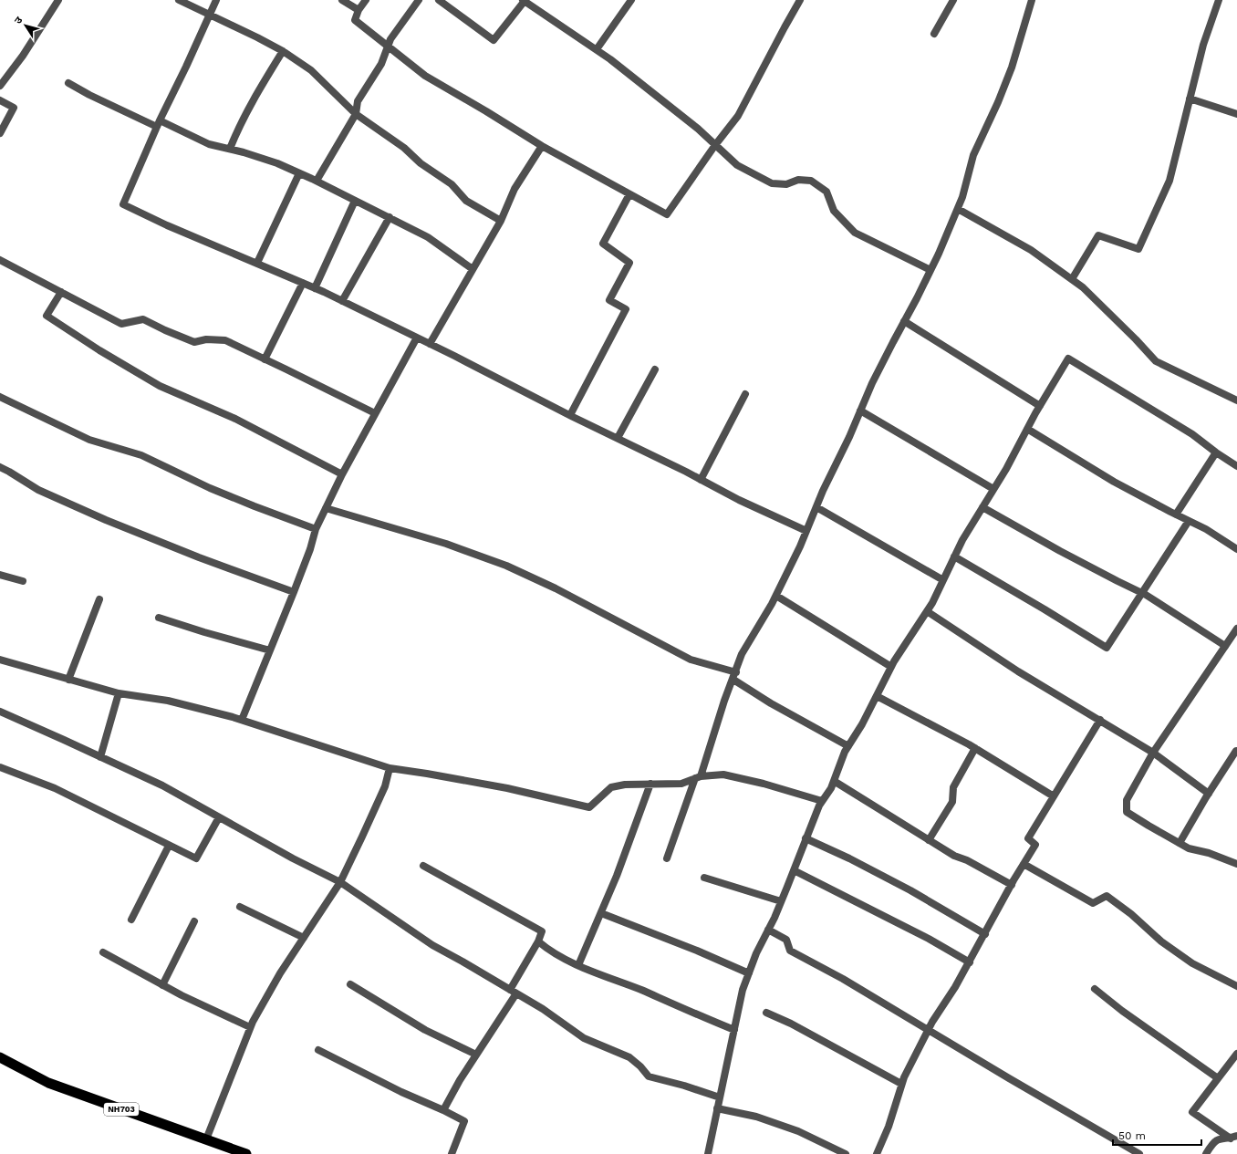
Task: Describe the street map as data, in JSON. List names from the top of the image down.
{
  "streets": {
    "highway": ["NH703"]
  },
  "scale_bar": "50 m",
  "north": "top left"
}
